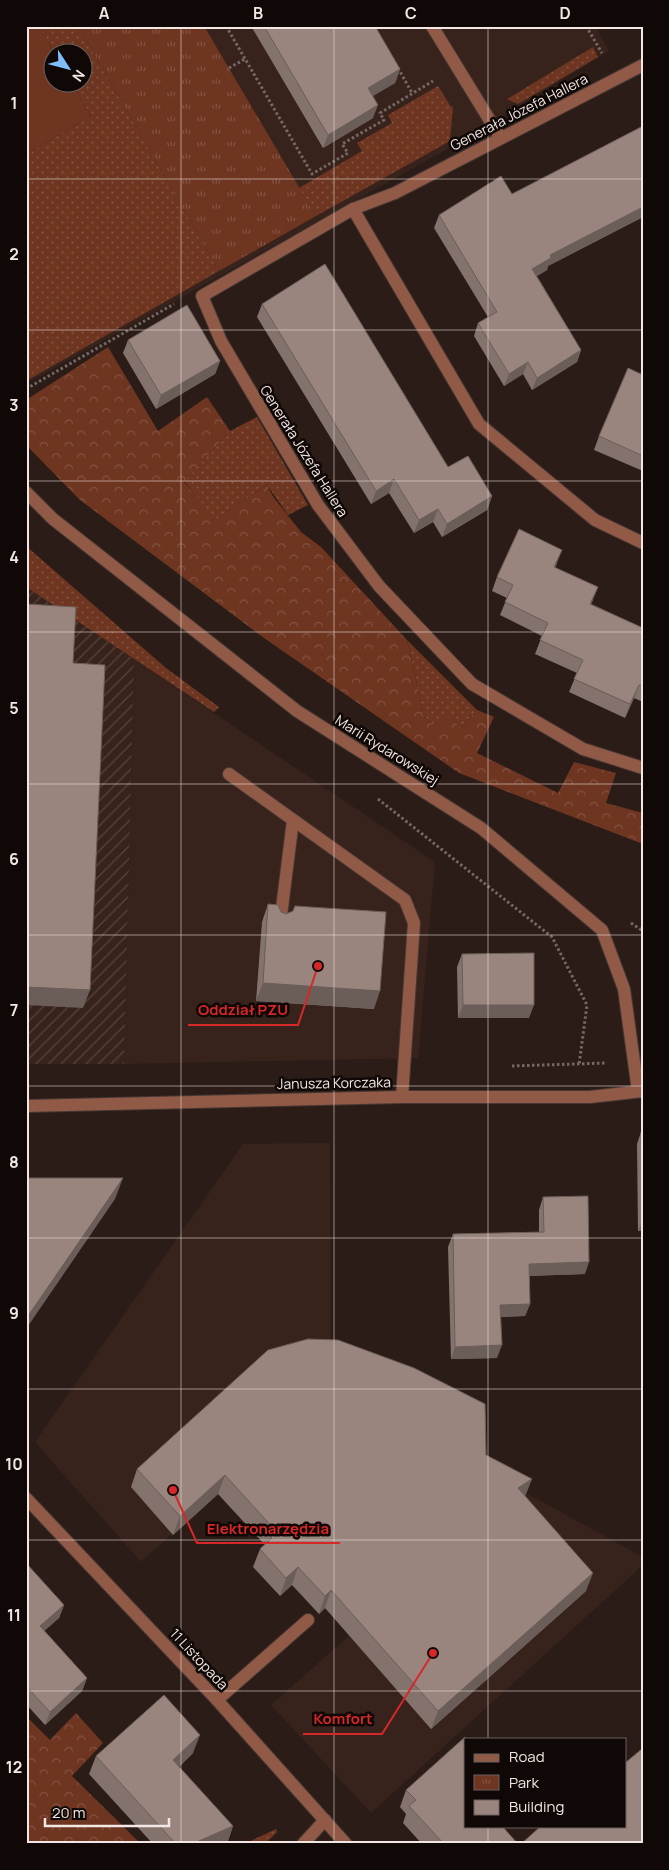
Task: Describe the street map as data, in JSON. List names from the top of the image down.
{
  "streets": {
    "street": [
      "Generała Józefa Hallera",
      "Marii Rydarowskiej",
      "Janusza Korczaka",
      "11 Listopada"
    ]
  },
  "crossings": [
    ["Marii Rydarowskiej", "Janusza Korczaka"]
  ],
  "places": ["Oddział PZU", "Elektronarzędzia", "Komfort"],
  "legend": ["Road", "Park", "Building"],
  "scale_bar": "20 m",
  "north": "bottom right",
  "grid": {
    "columns": [
      "A",
      "B",
      "C",
      "D"
    ],
    "rows": [
      "1",
      "2",
      "3",
      "4",
      "5",
      "6",
      "7",
      "8",
      "9",
      "10",
      "11",
      "12"
    ]
  }
}
